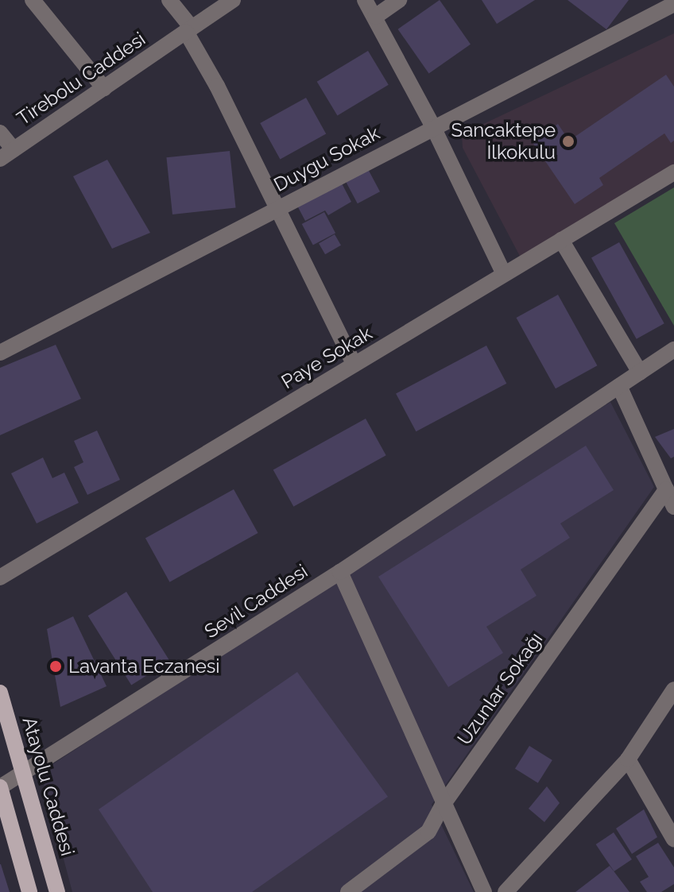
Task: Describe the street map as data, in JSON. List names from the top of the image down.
{
  "streets": {
    "main road": ["Atayolu Caddesi"],
    "street": [
      "Tirebolu Caddesi",
      "Duygu Sokak",
      "Paye Sokak",
      "Sevil Caddesi",
      "Uzunlar Sokağı"
    ]
  },
  "crossings": [
    ["Sevil Caddesi", "Atayolu Caddesi"]
  ],
  "places": ["Sancaktepe İlkokulu", "Lavanta Eczanesi"]
}
